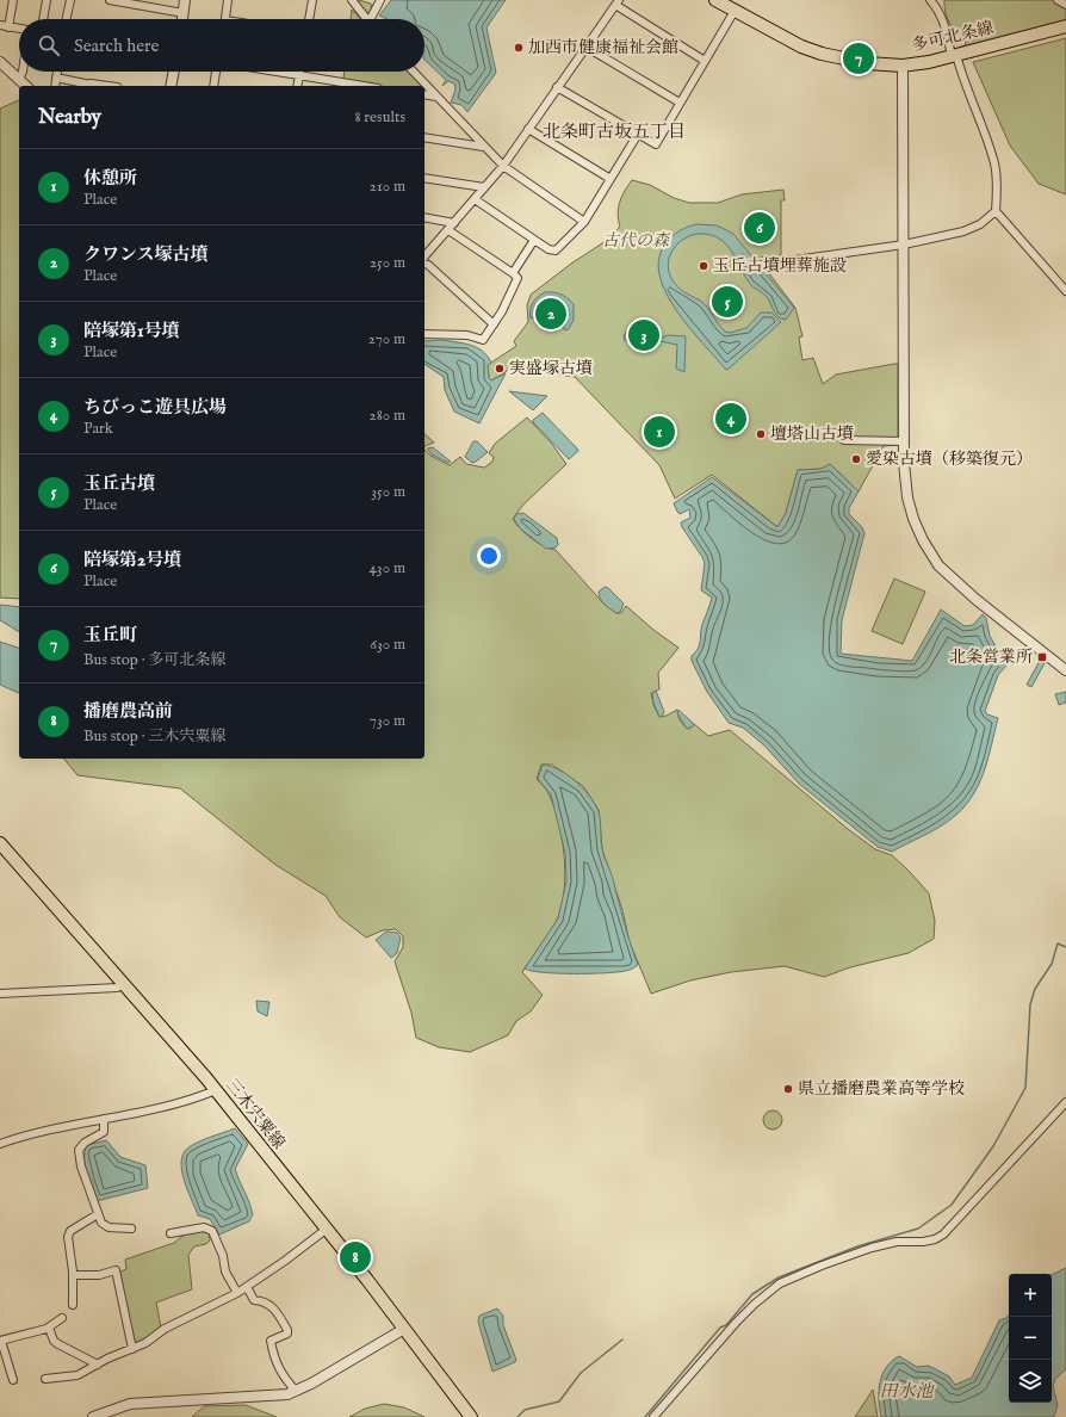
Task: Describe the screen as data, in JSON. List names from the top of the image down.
{
  "streets": {
    "main road": ["多可北条線", "三木宍粟線"]
  },
  "districts": ["北条町古坂五丁目"],
  "water": ["田水池"],
  "parks": ["古代の森"],
  "places": {
    "other": [
      "加西市健康福祉会館",
      "玉丘古墳埋葬施設",
      "実盛塚古墳",
      "壇塔山古墳",
      "愛染古墳（移築復元）",
      "県立播磨農業高等学校"
    ],
    "transit": ["北条営業所"]
  },
  "page": {
    "search": "Search here",
    "pins": [
      "7",
      "6",
      "5",
      "2",
      "3",
      "4",
      "1",
      "8"
    ],
    "heading": ["Nearby", "8 results"],
    "list": [
      {
        "mark": "1",
        "name": "休憩所",
        "note": "Place",
        "value": "210 m"
      },
      {
        "mark": "2",
        "name": "クワンス塚古墳",
        "note": "Place",
        "value": "250 m"
      },
      {
        "mark": "3",
        "name": "陪塚第1号墳",
        "note": "Place",
        "value": "270 m"
      },
      {
        "mark": "4",
        "name": "ちびっこ遊具広場",
        "note": "Park",
        "value": "280 m"
      },
      {
        "mark": "5",
        "name": "玉丘古墳",
        "note": "Place",
        "value": "350 m"
      },
      {
        "mark": "6",
        "name": "陪塚第2号墳",
        "note": "Place",
        "value": "430 m"
      },
      {
        "mark": "7",
        "name": "玉丘町",
        "note": "Bus stop · 多可北条線",
        "value": "630 m"
      },
      {
        "mark": "8",
        "name": "播磨農高前",
        "note": "Bus stop · 三木宍粟線",
        "value": "730 m"
      }
    ],
    "map_buttons": ["+", "−"]
  }
}
